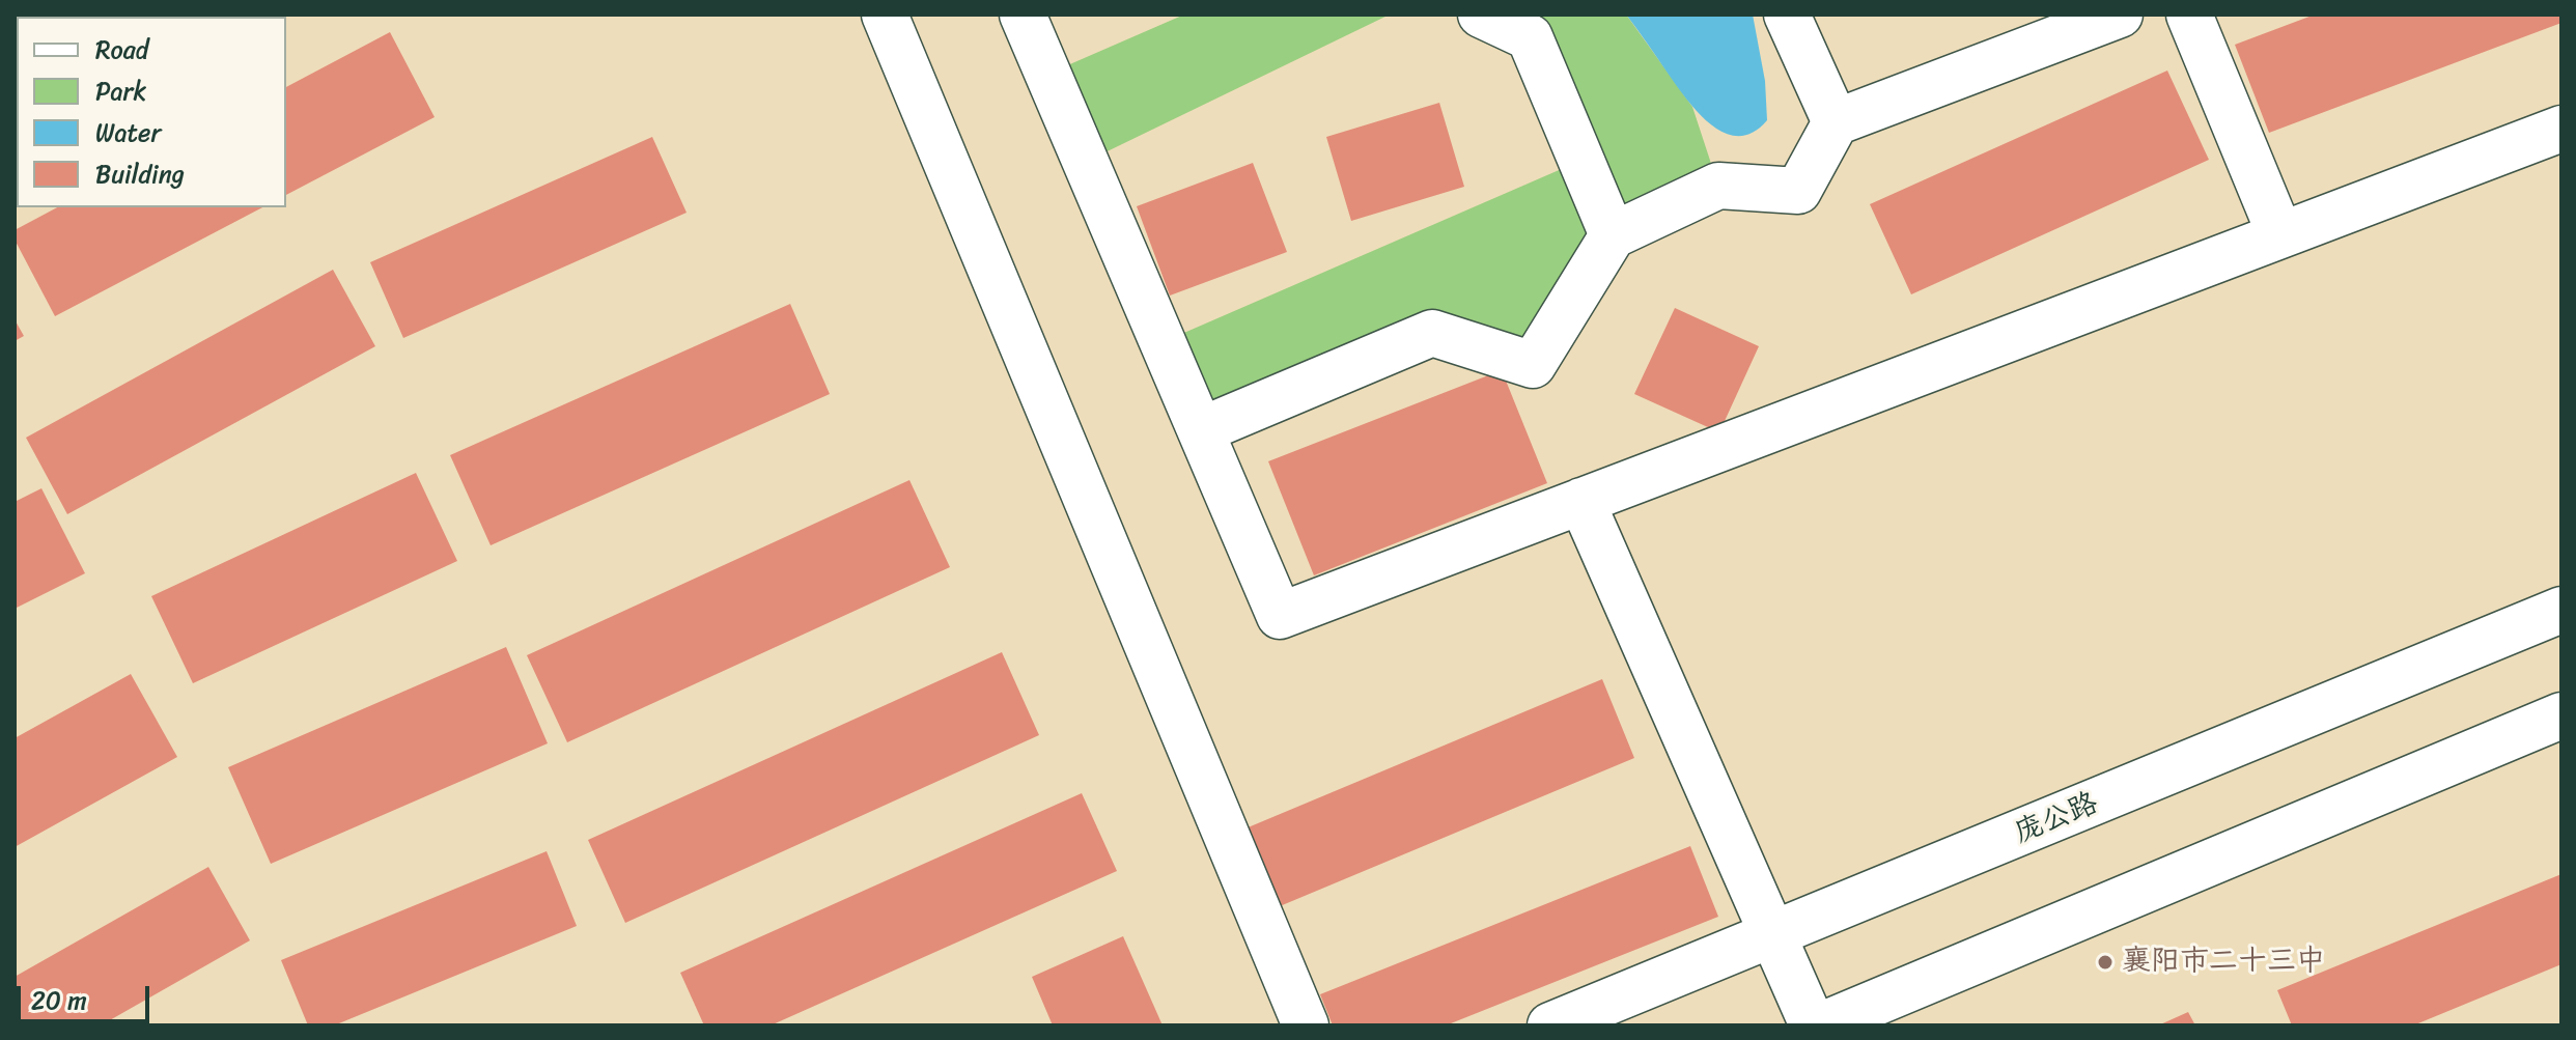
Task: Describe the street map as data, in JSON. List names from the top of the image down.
{
  "streets": {
    "main road": ["庞公路"]
  },
  "places": ["襄阳市二十三中"],
  "legend": [
    "Road",
    "Park",
    "Water",
    "Building"
  ],
  "scale_bar": "20 m"
}
